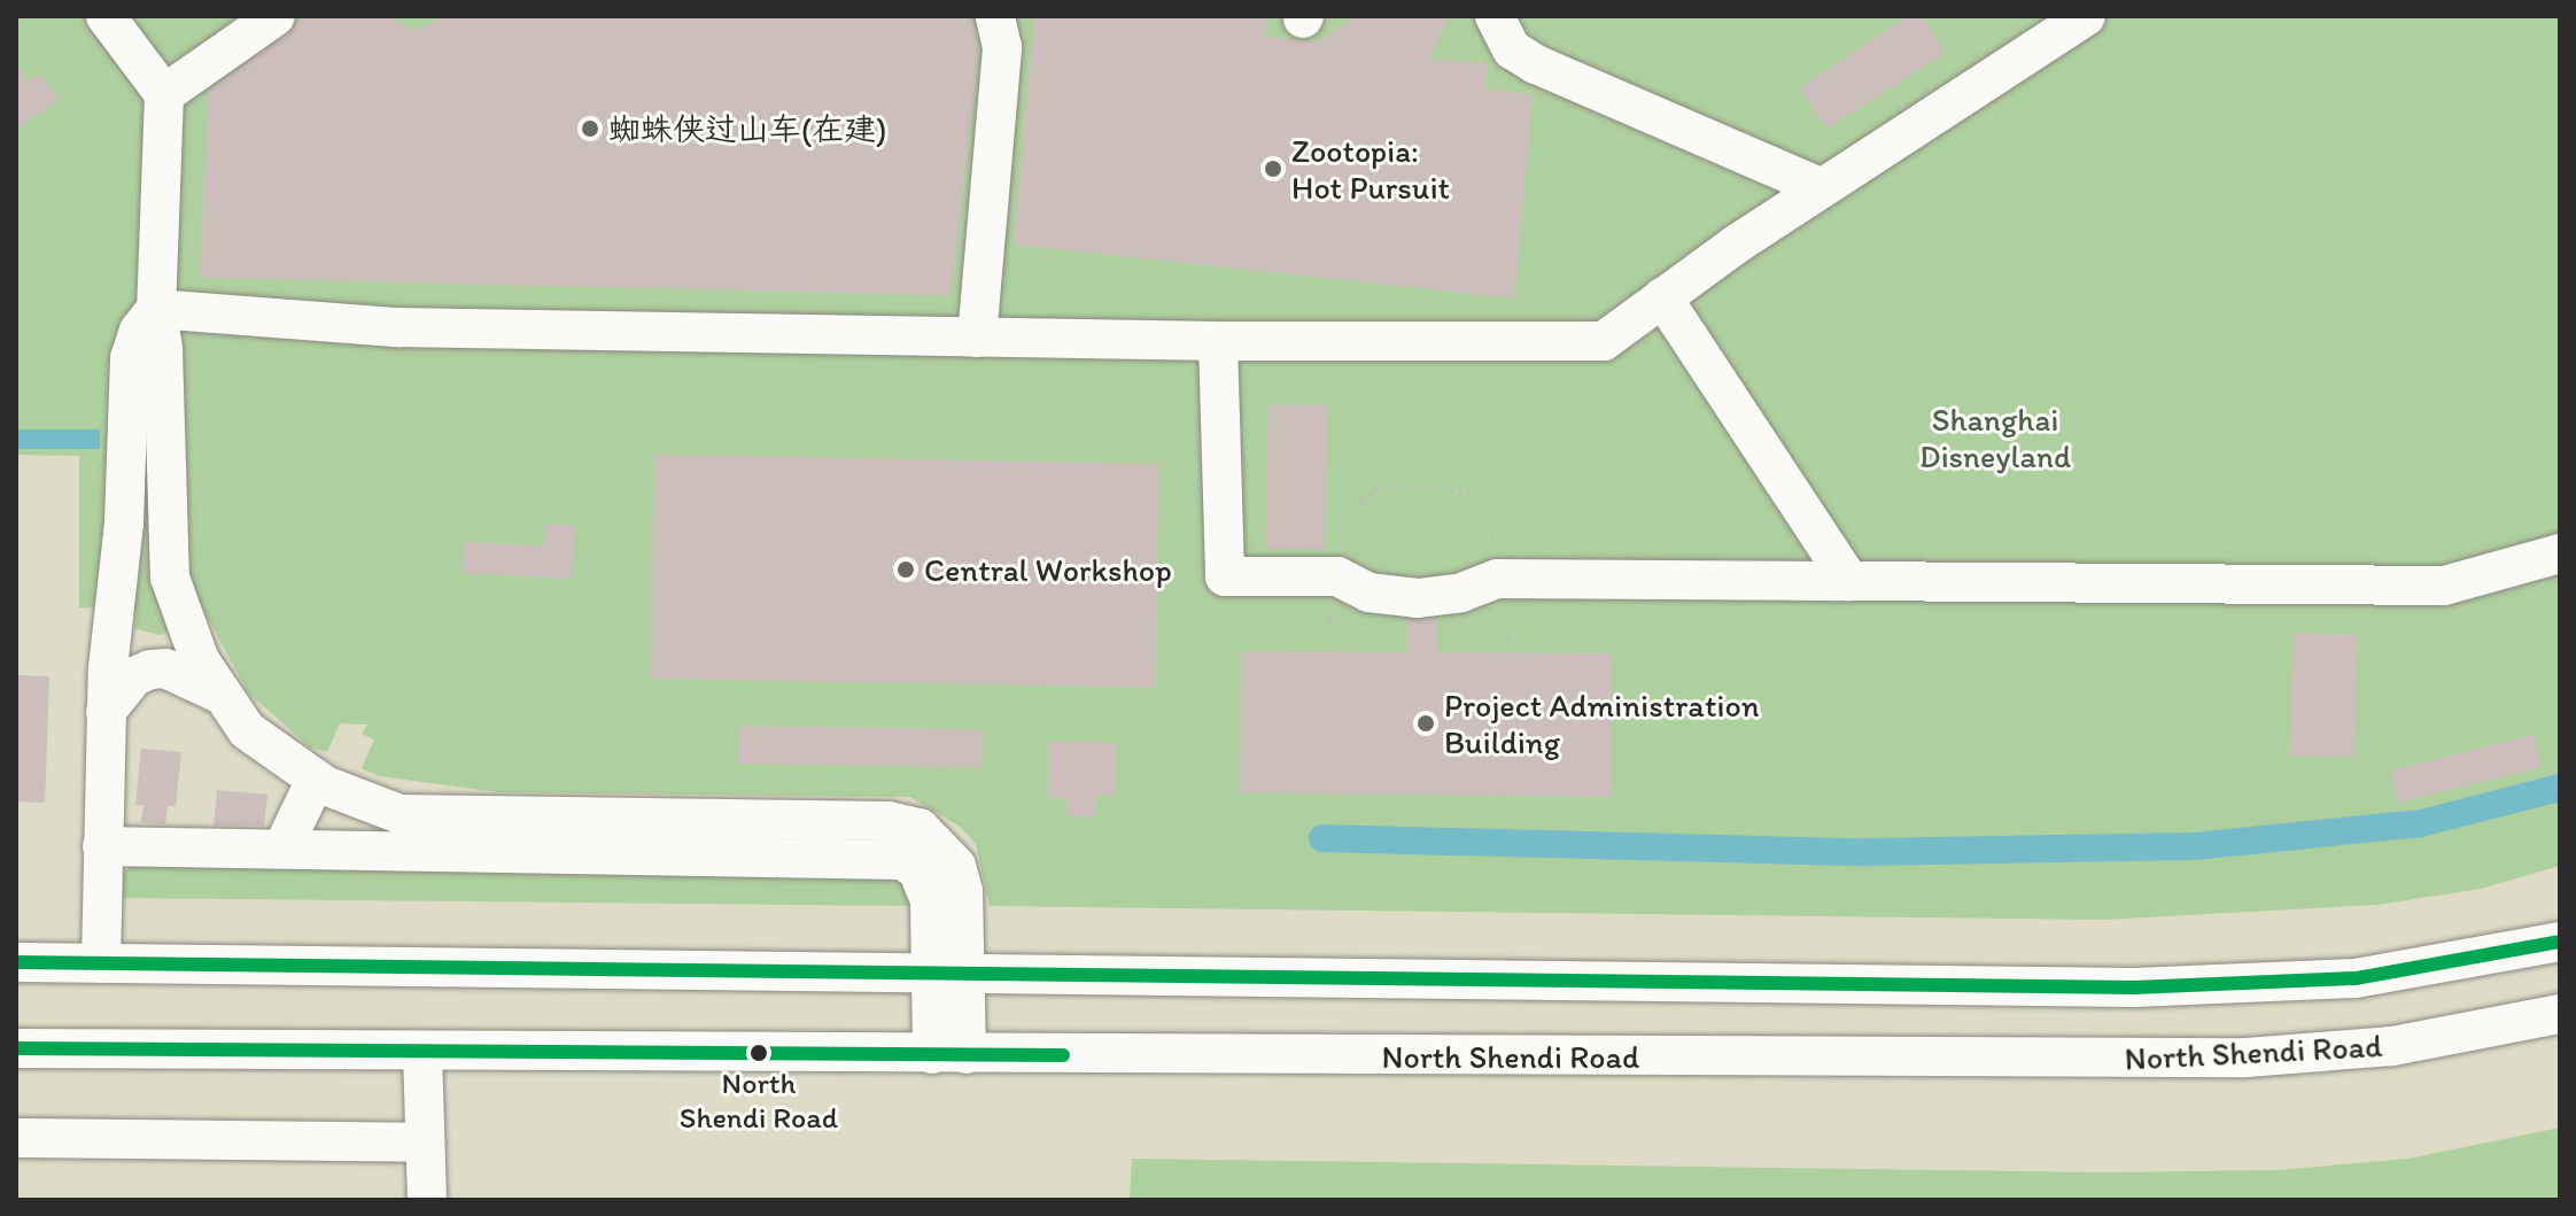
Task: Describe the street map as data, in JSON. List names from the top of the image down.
{
  "streets": {
    "street": ["North Shendi Road"]
  },
  "parks": ["Shanghai Disneyland"],
  "places": [
    "蜘蛛侠过山车(在建)",
    "Zootopia: Hot Pursuit",
    "Central Workshop",
    "Project Administration Building",
    "North Shendi Road"
  ]
}
